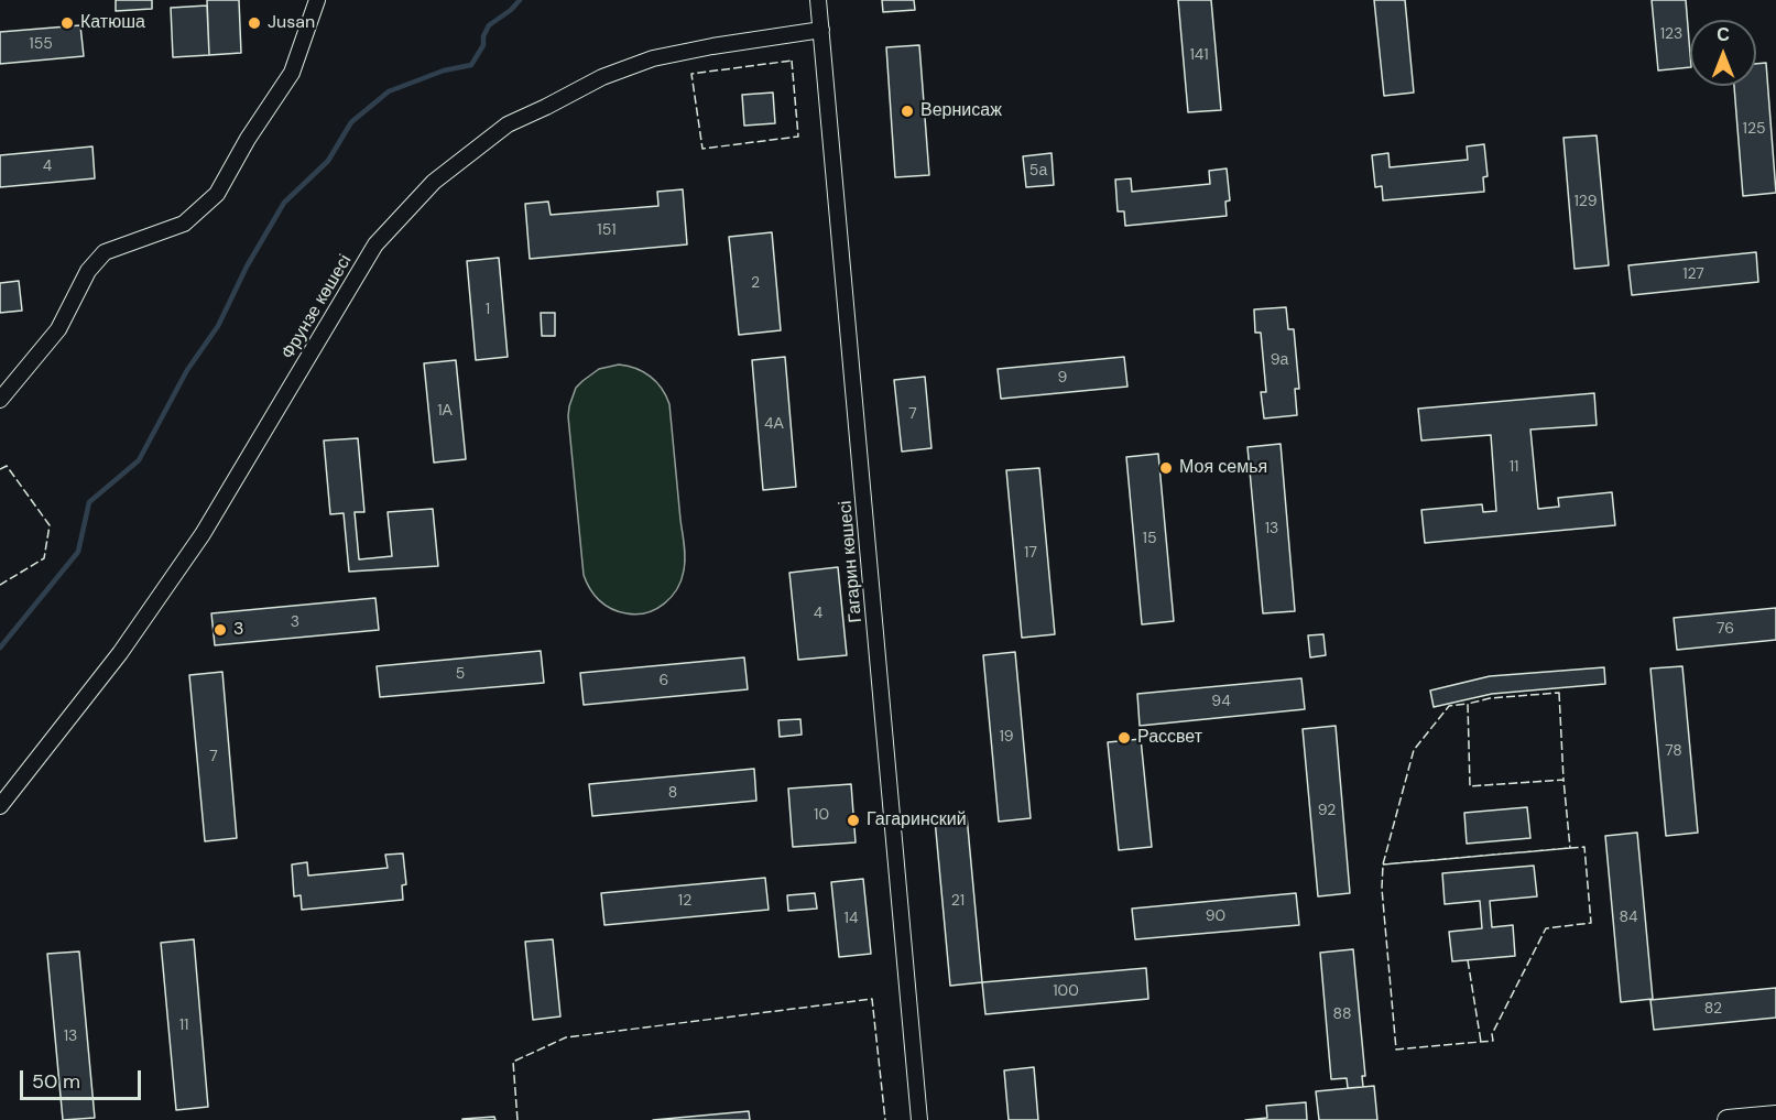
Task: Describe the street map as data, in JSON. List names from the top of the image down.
{
  "streets": {
    "street": ["Фрунзе көшесі", "Гагарин көшесі"]
  },
  "crossings": [
    ["Фрунзе көшесі", "Гагарин көшесі"]
  ],
  "places": [
    "Катюша",
    "Jusan",
    "Вернисаж",
    "Моя семья",
    "3",
    "Рассвет",
    "Гагаринский"
  ],
  "house_numbers": [
    "123",
    "155",
    "141",
    "125",
    "4",
    "5а",
    "129",
    "151",
    "127",
    "2",
    "1",
    "9а",
    "9",
    "1А",
    "7",
    "4А",
    "11",
    "13",
    "15",
    "17",
    "4",
    "3",
    "76",
    "5",
    "6",
    "94",
    "19",
    "78",
    "7",
    "8",
    "92",
    "10",
    "12",
    "21",
    "90",
    "84",
    "14",
    "100",
    "82",
    "88",
    "11",
    "13"
  ],
  "scale_bar": "50 m",
  "north": "top"
}
